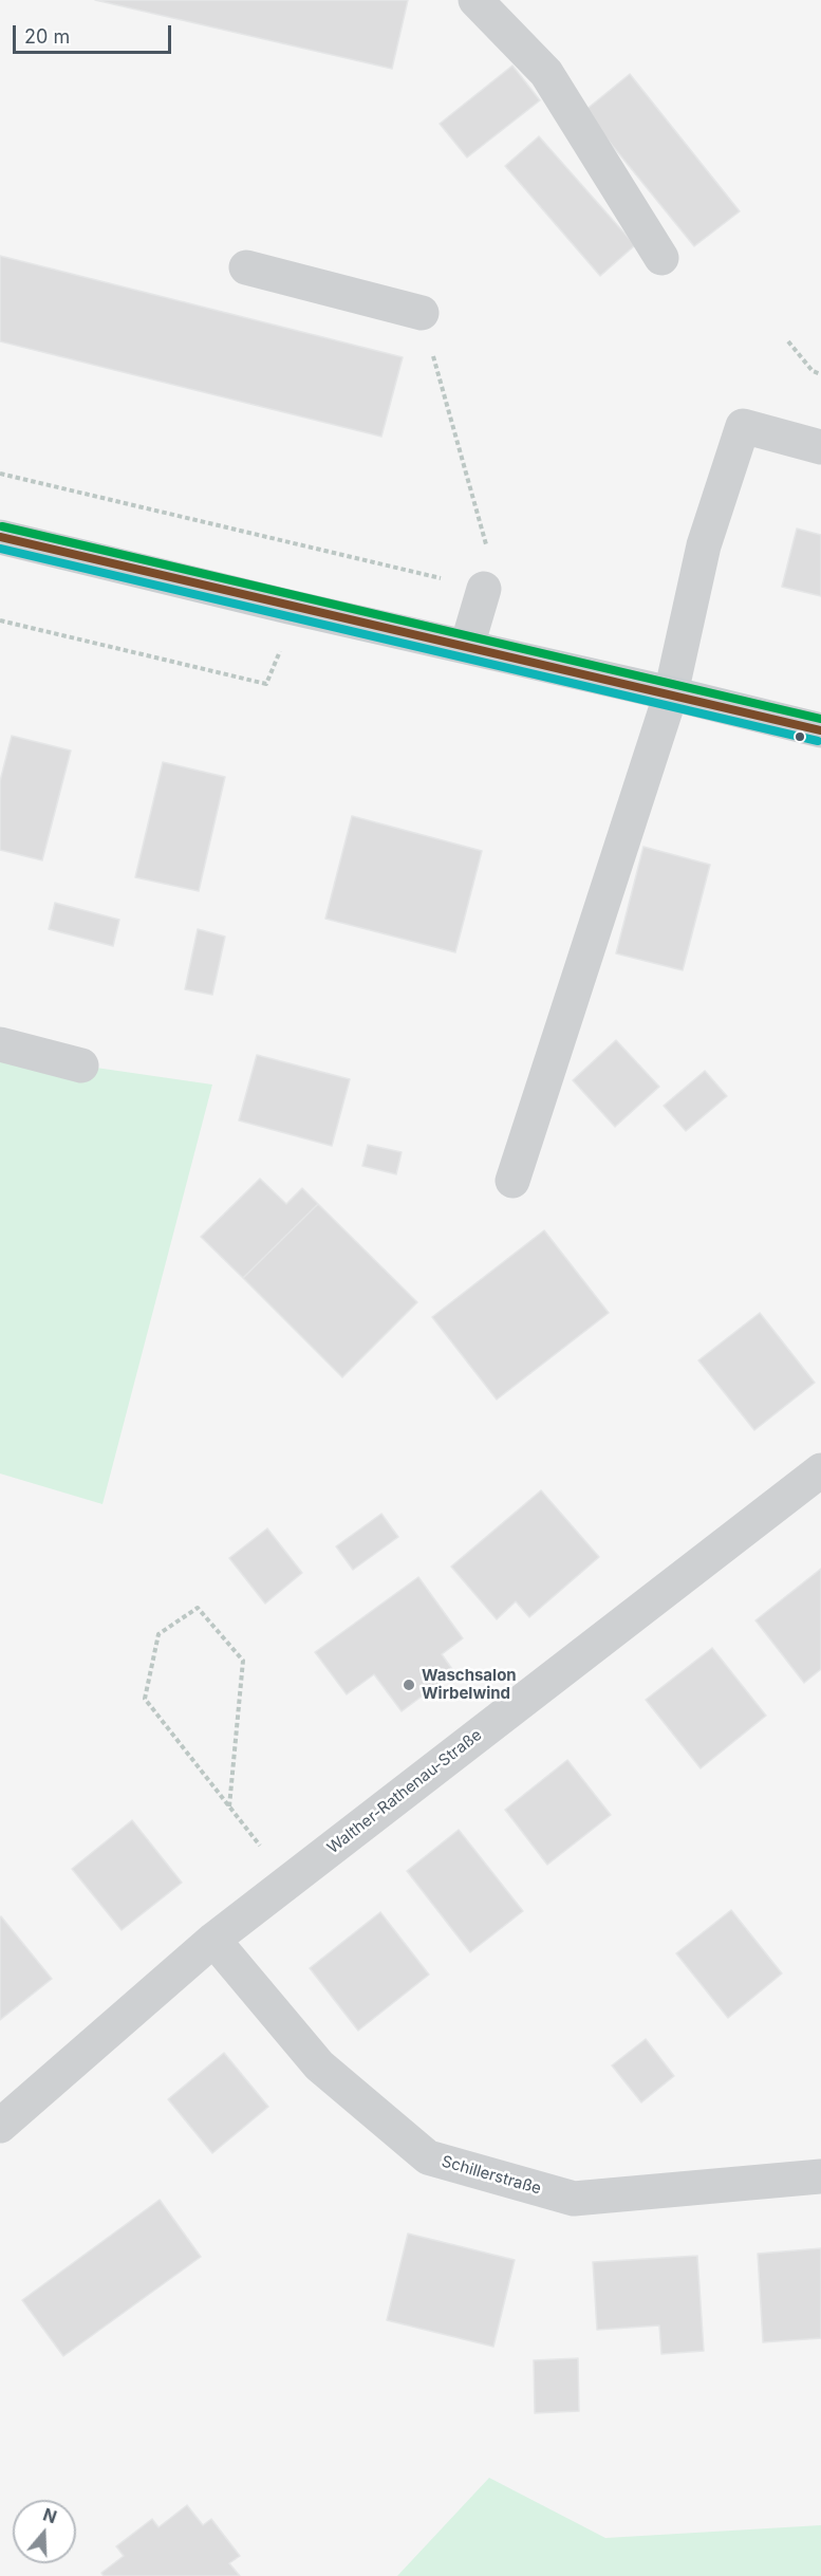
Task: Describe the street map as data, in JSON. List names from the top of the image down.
{
  "streets": {
    "street": ["Walther-Rathenau-Straße", "Schillerstraße"]
  },
  "crossings": [
    ["Walther-Rathenau-Straße", "Schillerstraße"]
  ],
  "places": ["Waschsalon Wirbelwind"],
  "scale_bar": "20 m",
  "north": "top"
}
